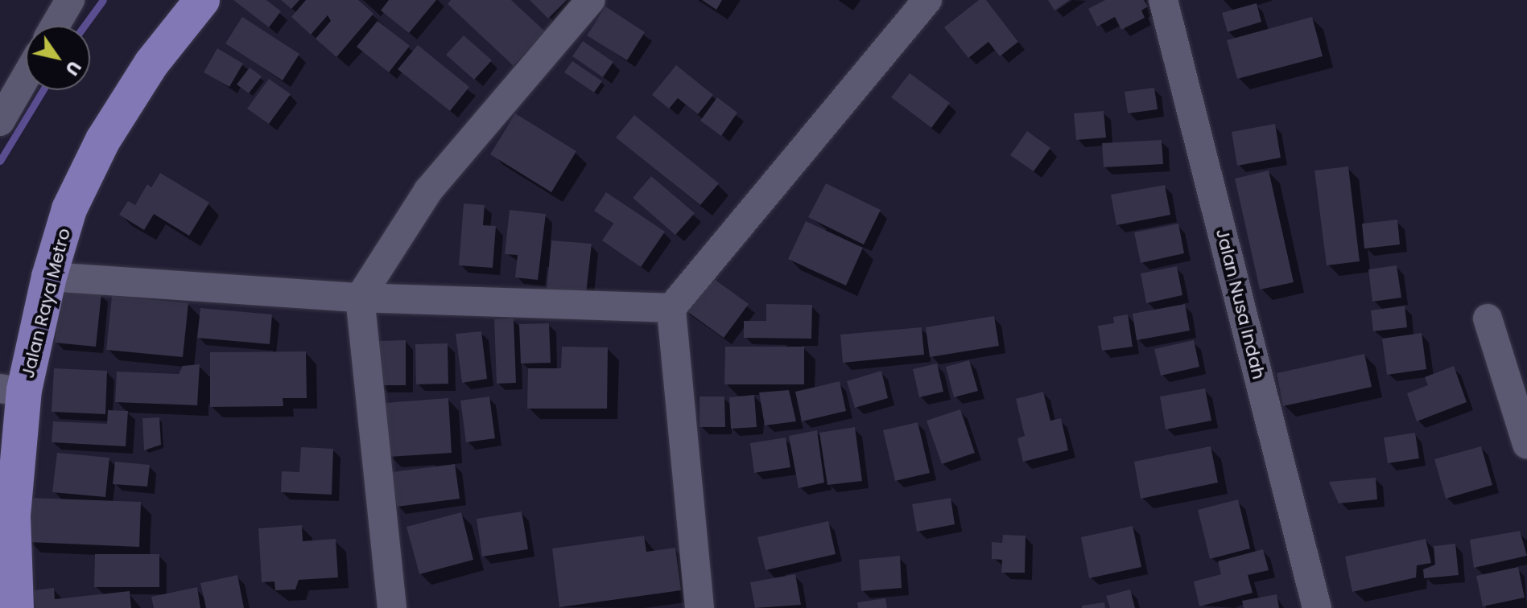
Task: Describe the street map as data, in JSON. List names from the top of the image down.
{
  "streets": {
    "highway": ["Jalan Raya Metro"],
    "street": ["Jalan Nusa Indah"]
  },
  "north": "bottom right"
}
